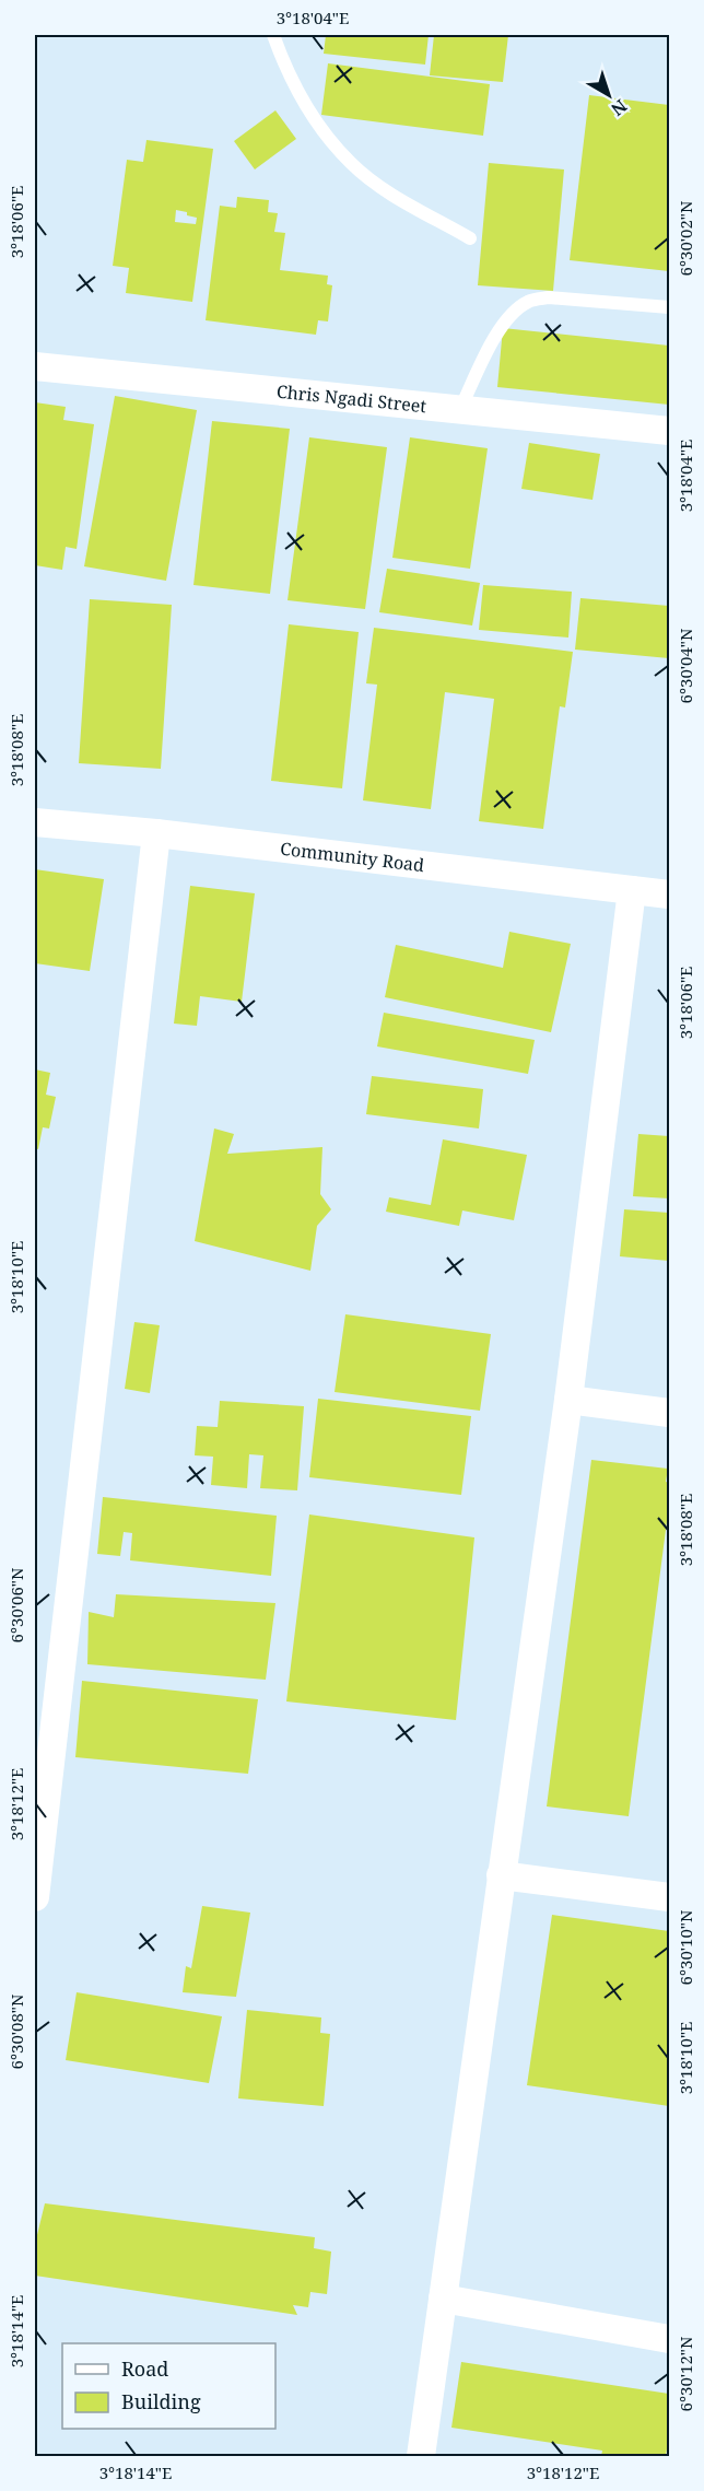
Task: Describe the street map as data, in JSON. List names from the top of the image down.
{
  "streets": {
    "street": ["Chris Ngadi Street", "Community Road"]
  },
  "legend": ["Road", "Building"],
  "north": "bottom right",
  "coordinates": [
    "3°18'04\"E",
    "3°18'06\"E",
    "6°30'02\"N",
    "6°30'04\"N",
    "3°18'08\"E",
    "3°18'10\"E",
    "6°30'06\"N",
    "3°18'12\"E",
    "6°30'10\"N",
    "6°30'08\"N",
    "3°18'14\"E",
    "6°30'12\"N"
  ]
}
